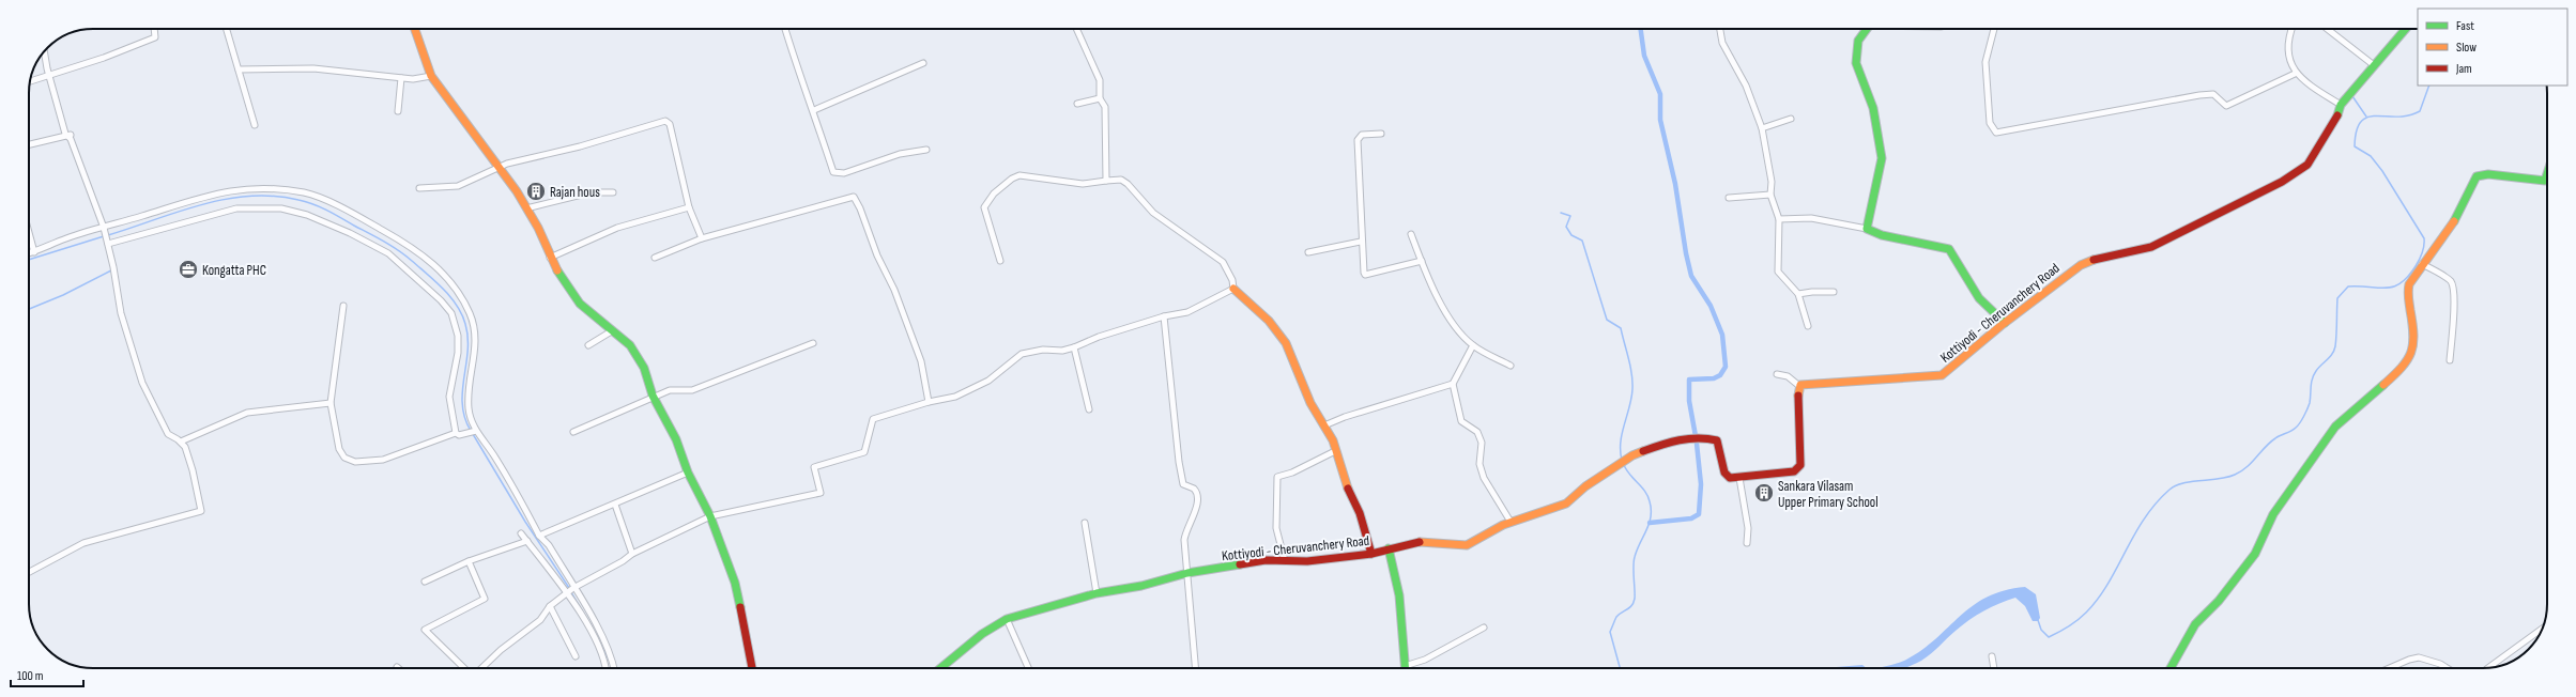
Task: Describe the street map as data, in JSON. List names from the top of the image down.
{
  "streets": {
    "main road": ["Kottiyodi - Cheruvanchery Road"]
  },
  "places": {
    "building": ["Rajan hous", "Sankara Vilasam Upper Primary School"],
    "office": ["Kongatta PHC"]
  },
  "legend": ["Fast", "Slow", "Jam"],
  "scale_bar": "100 m"
}
